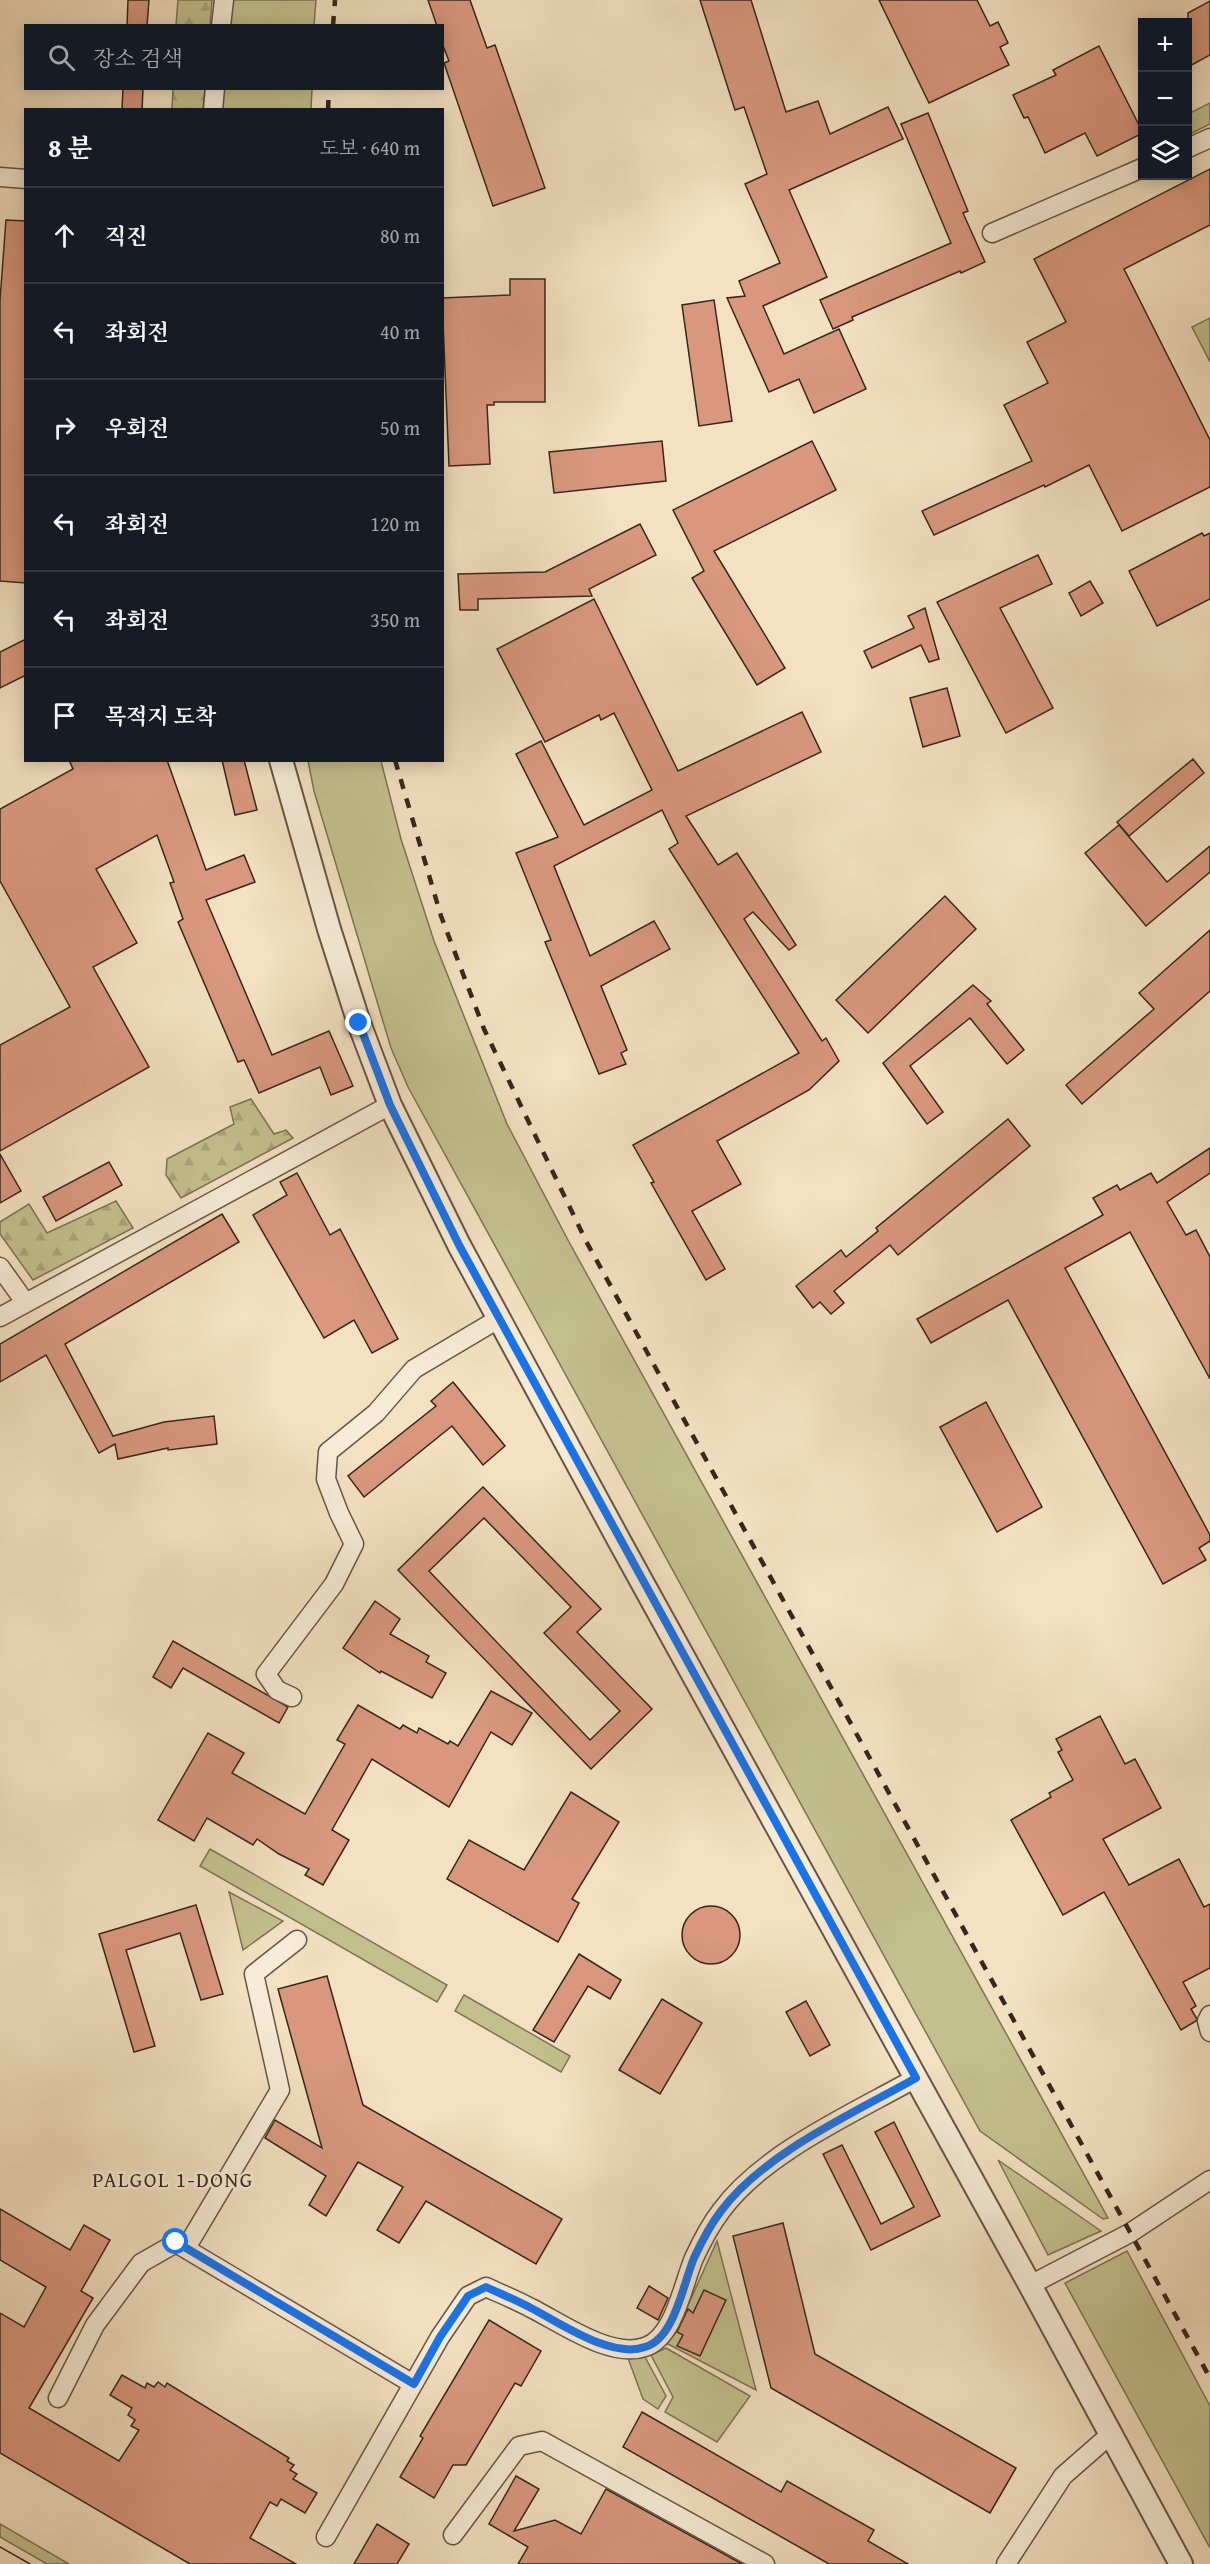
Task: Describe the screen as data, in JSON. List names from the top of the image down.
{
  "districts": ["PALGOL 1-DONG"],
  "page": {
    "map_buttons": ["+", "−"],
    "search": "장소 검색",
    "heading": ["8 분", "도보 · 640 m"],
    "list": [
      ["직진", "80 m"],
      ["좌회전", "40 m"],
      ["우회전", "50 m"],
      ["좌회전", "120 m"],
      ["좌회전", "350 m"],
      "목적지 도착"
    ]
  }
}
